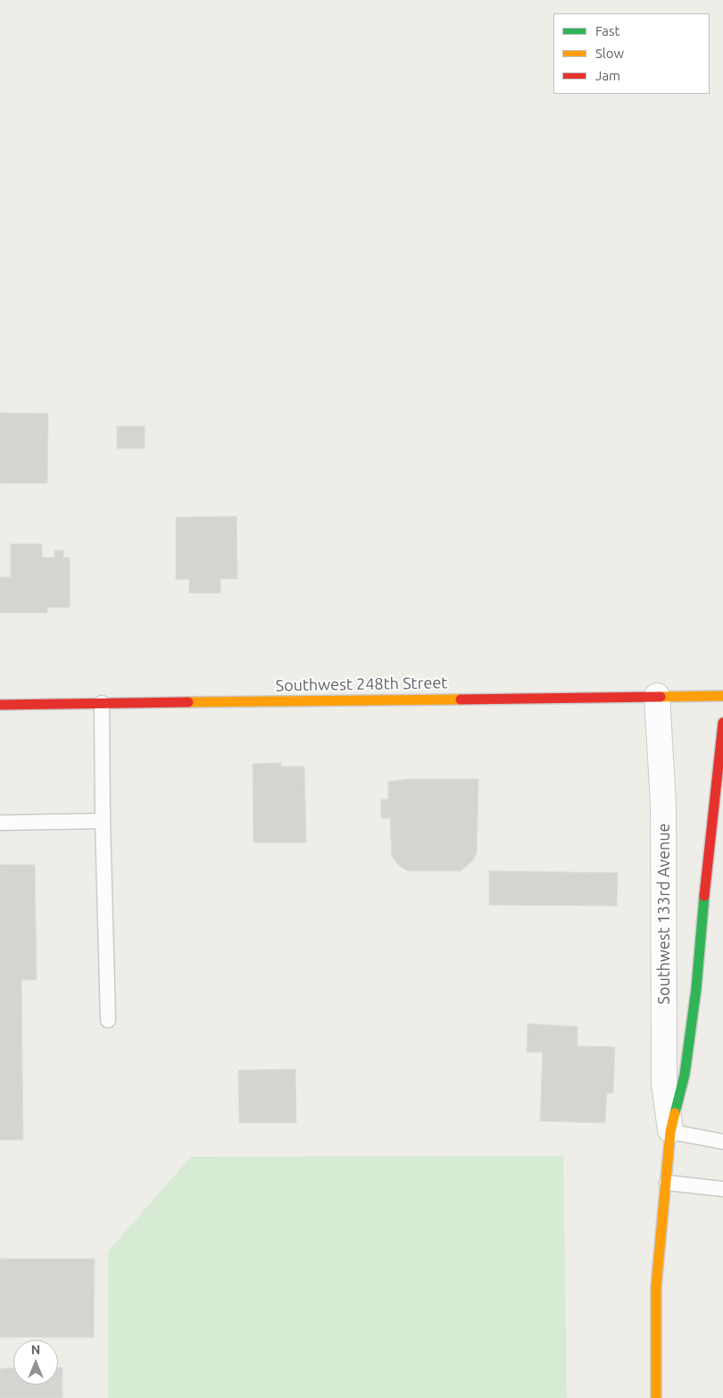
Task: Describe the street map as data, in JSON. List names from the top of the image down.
{
  "streets": {
    "street": ["Southwest 248th Street", "Southwest 133rd Avenue"]
  },
  "crossings": [
    ["Southwest 248th Street", "Southwest 133rd Avenue"]
  ],
  "legend": ["Fast", "Slow", "Jam"],
  "north": "top"
}
